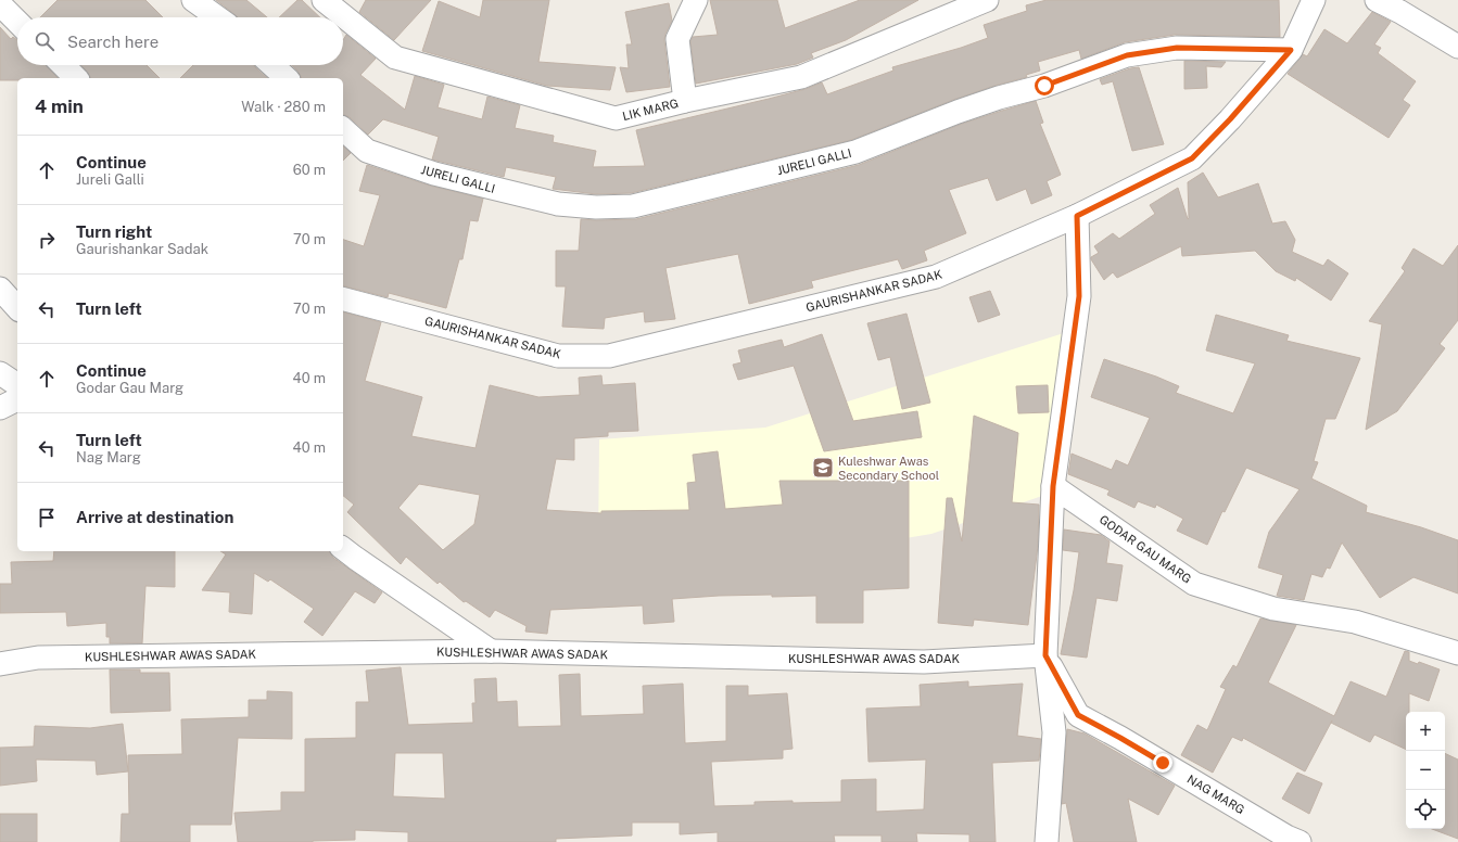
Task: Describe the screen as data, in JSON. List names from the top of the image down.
{
  "streets": {
    "street": [
      "LIK MARG",
      "JURELI GALLI",
      "GAURISHANKAR SADAK",
      "GODAR GAU MARG",
      "KUSHLESHWAR AWAS SADAK",
      "NAG MARG"
    ]
  },
  "crossings": [
    ["JURELI GALLI", "GAURISHANKAR SADAK"],
    ["KUSHLESHWAR AWAS SADAK", "NAG MARG"]
  ],
  "places": {
    "school or university": ["Kuleshwar Awas Secondary School"]
  },
  "page": {
    "search": "Search here",
    "heading": ["4 min", "Walk · 280 m"],
    "list": [
      ["Continue", "Jureli Galli", "60 m"],
      ["Turn right", "Gaurishankar Sadak", "70 m"],
      ["Turn left", "70 m"],
      ["Continue", "Godar Gau Marg", "40 m"],
      ["Turn left", "Nag Marg", "40 m"],
      "Arrive at destination"
    ],
    "map_buttons": ["+", "−"]
  }
}
